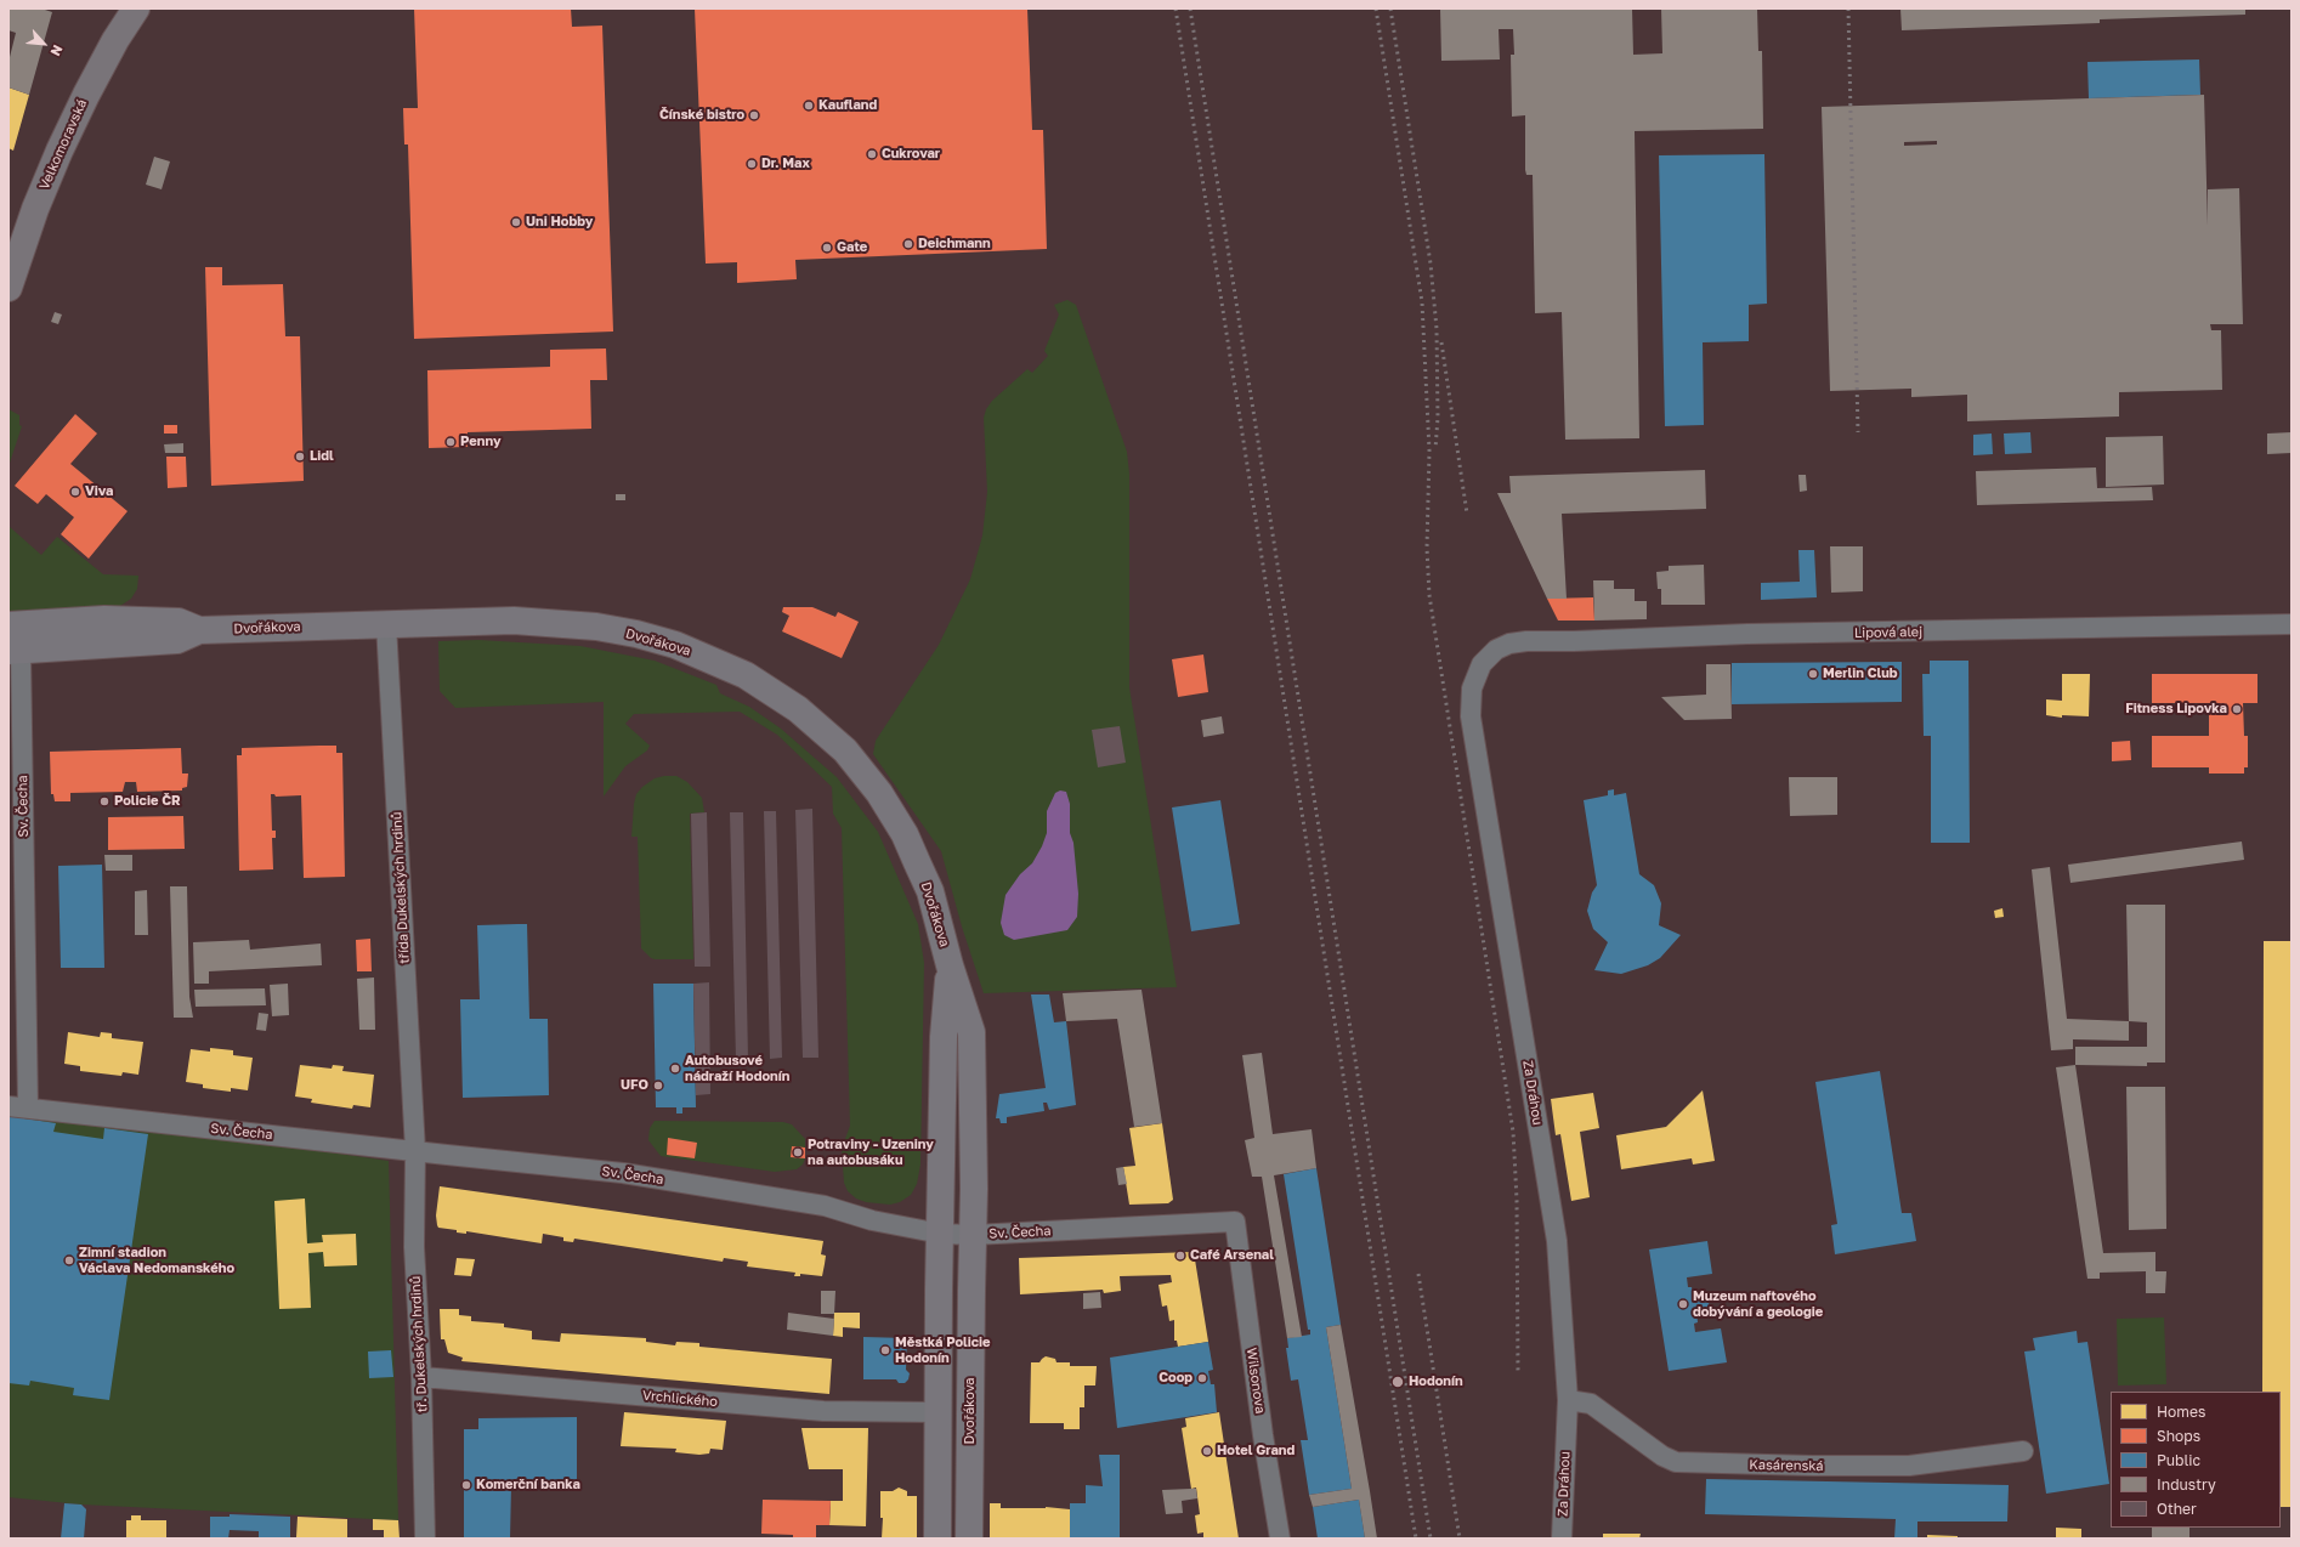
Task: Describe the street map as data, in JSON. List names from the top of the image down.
{
  "streets": {
    "main road": ["Velkomoravská", "Dvořákova"],
    "street": [
      "Lipová alej",
      "Sv. Čecha",
      "třída Dukelských hrdinů",
      "Za Dráhou",
      "tř. Dukelských hrdinů",
      "Wilsonova",
      "Vrchlického",
      "Kasárenská"
    ]
  },
  "crossings": [
    ["Dvořákova", "Sv. Čecha"],
    ["Dvořákova", "třída Dukelských hrdinů"],
    ["Dvořákova", "Vrchlického"],
    ["Lipová alej", "Za Dráhou"],
    ["Sv. Čecha", "třída Dukelských hrdinů"],
    ["Sv. Čecha", "tř. Dukelských hrdinů"],
    ["Sv. Čecha", "Wilsonova"],
    ["třída Dukelských hrdinů", "tř. Dukelských hrdinů"],
    ["Za Dráhou", "Kasárenská"],
    ["tř. Dukelských hrdinů", "Vrchlického"]
  ],
  "places": [
    "Kaufland",
    "Čínské bistro",
    "Cukrovar",
    "Dr. Max",
    "Uni Hobby",
    "Deichmann",
    "Gate",
    "Penny",
    "Lidl",
    "Viva",
    "Merlin Club",
    "Fitness Lipovka",
    "Policie ČR",
    "Autobusové nádraží Hodonín",
    "UFO",
    "Potraviny - Uzeniny na autobusáku",
    "Café Arsenal",
    "Zimní stadion Václava Nedomanského",
    "Muzeum naftového dobývání a geologie",
    "Městká Policie Hodonín",
    "Coop",
    "Hodonín",
    "Hotel Grand",
    "Komerční banka"
  ],
  "legend": [
    "Homes",
    "Shops",
    "Public",
    "Industry",
    "Other"
  ],
  "north": "bottom right"
}
